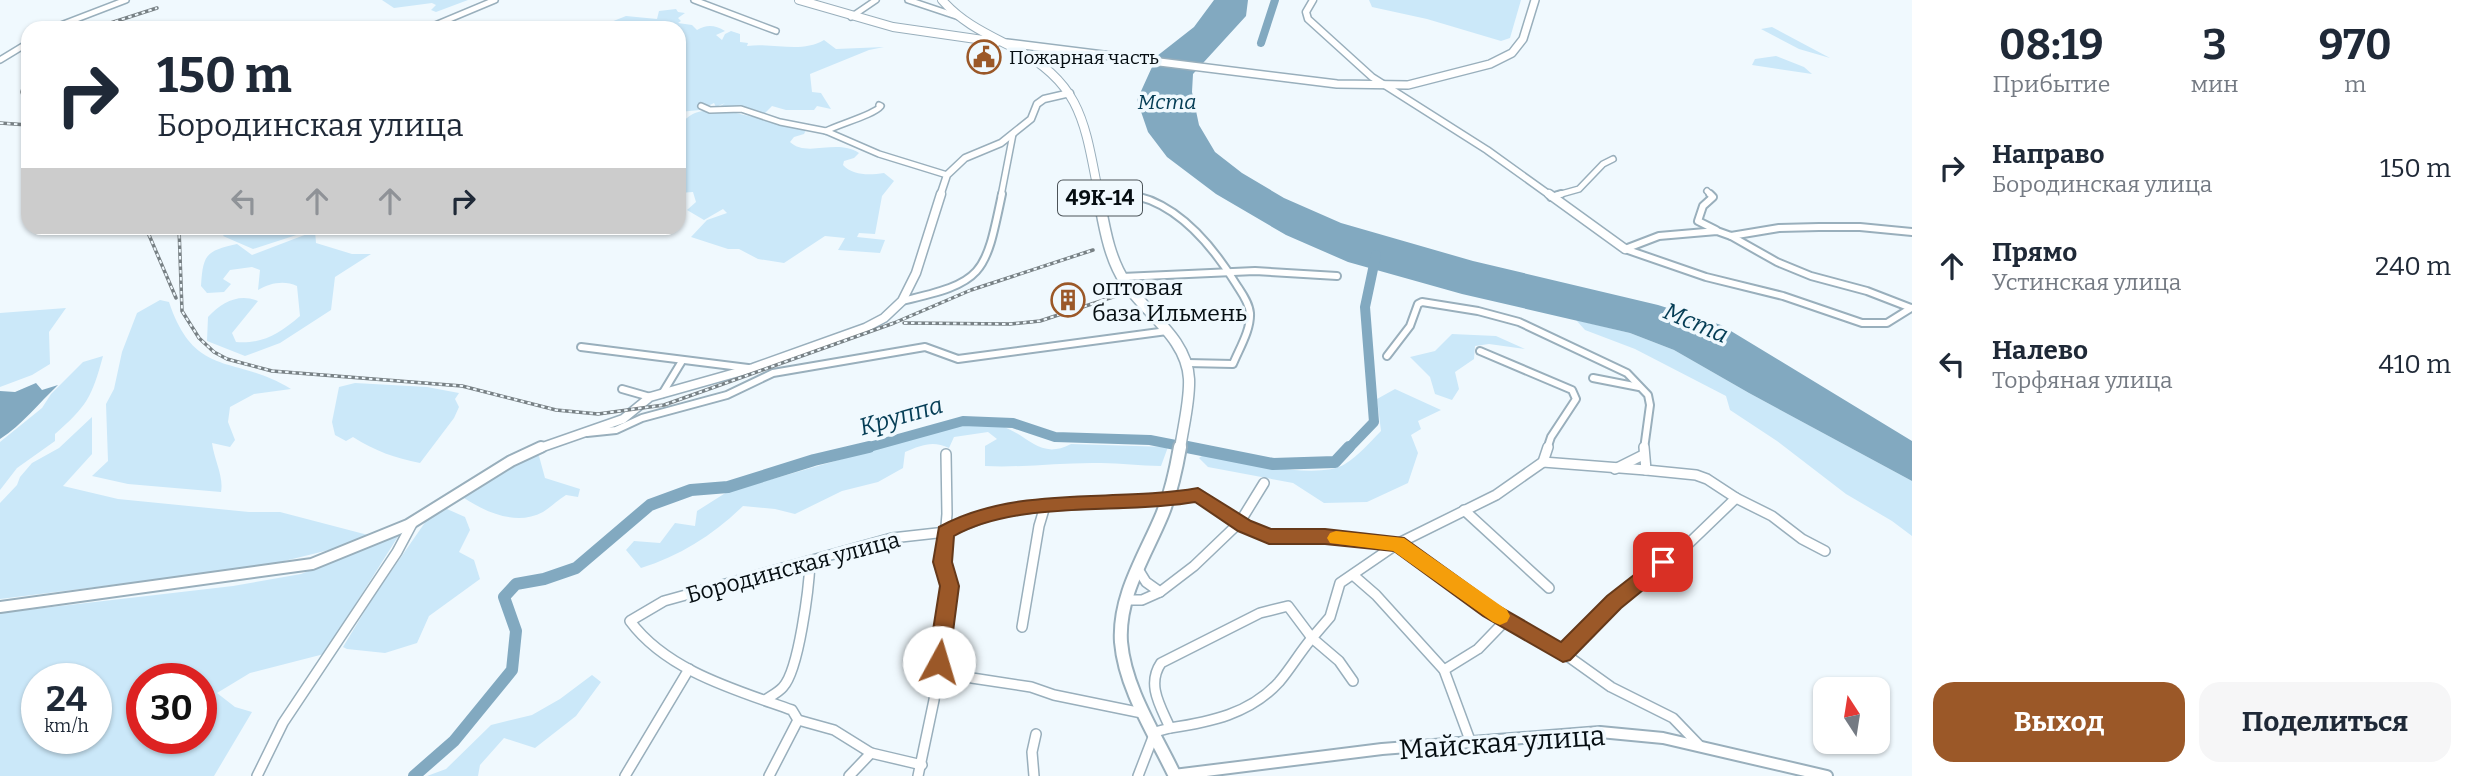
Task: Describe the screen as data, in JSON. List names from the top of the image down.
{
  "streets": {
    "main road": ["49К-14"],
    "street": ["Бородинская улица", "Майская улица"]
  },
  "water": ["Мста", "Круппа"],
  "places": {
    "public building": ["Пожарная часть"],
    "building": ["оптовая база Ильмень"]
  },
  "north": "top",
  "page": {
    "eta": [
      "08:19",
      "Прибытие",
      "3",
      "мин",
      "970",
      "m"
    ],
    "turn": ["150 m", "Бородинская улица"],
    "list": [
      {
        "name": "Направо",
        "note": "Бородинская улица",
        "value": "150 m"
      },
      {
        "name": "Прямо",
        "note": "Устинская улица",
        "value": "240 m"
      },
      {
        "name": "Налево",
        "note": "Торфяная улица",
        "value": "410 m"
      }
    ],
    "speed": "24 km/h",
    "limit": "30",
    "buttons": ["Выход", "Поделиться"]
  }
}
